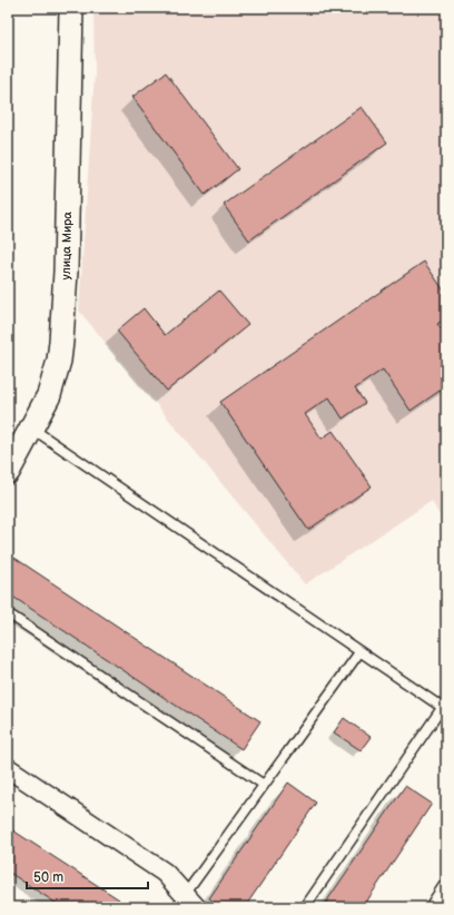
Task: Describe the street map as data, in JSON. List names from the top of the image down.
{
  "streets": {
    "street": ["улица Мира"]
  },
  "scale_bar": "50 m"
}
